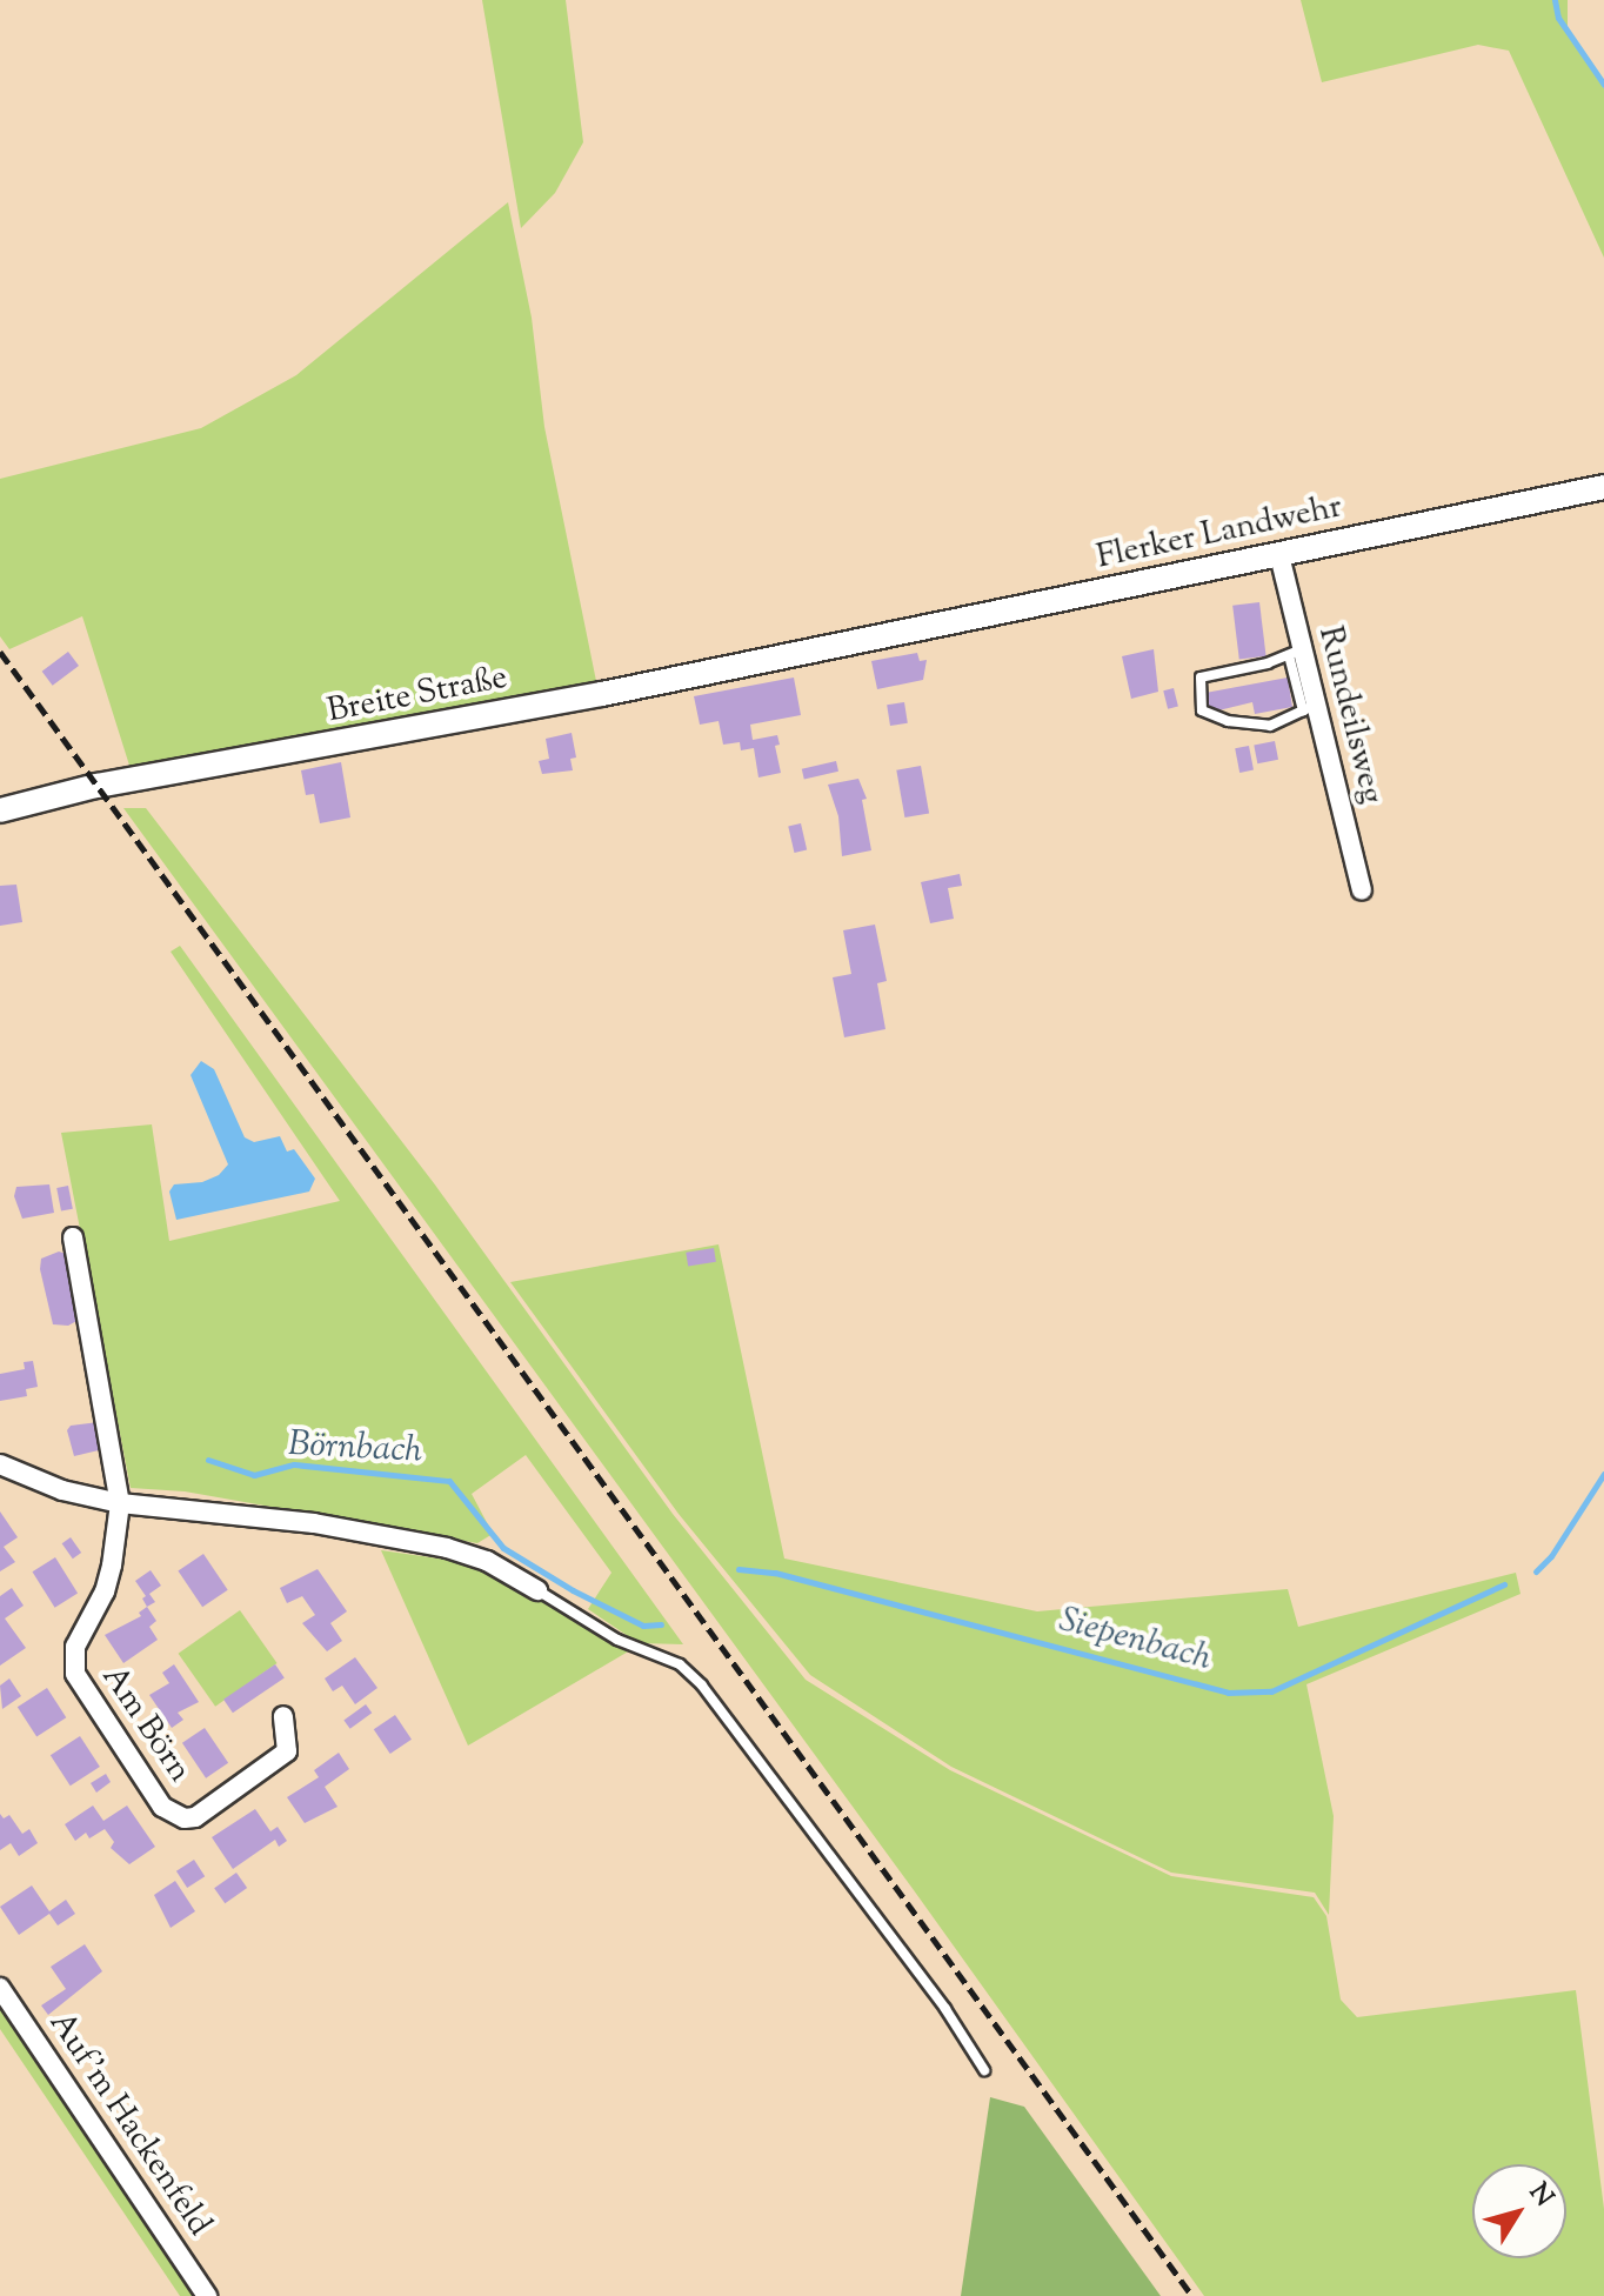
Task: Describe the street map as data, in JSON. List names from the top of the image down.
{
  "streets": {
    "street": [
      "Flerker Landwehr",
      "Breite Straße",
      "Rundeilsweg",
      "Am Börn",
      "Auf'm Hackenfeld"
    ]
  },
  "crossings": [
    ["Flerker Landwehr", "Breite Straße"],
    ["Flerker Landwehr", "Rundeilsweg"]
  ],
  "water": ["Börnbach", "Siepenbach"],
  "north": "top right"
}
